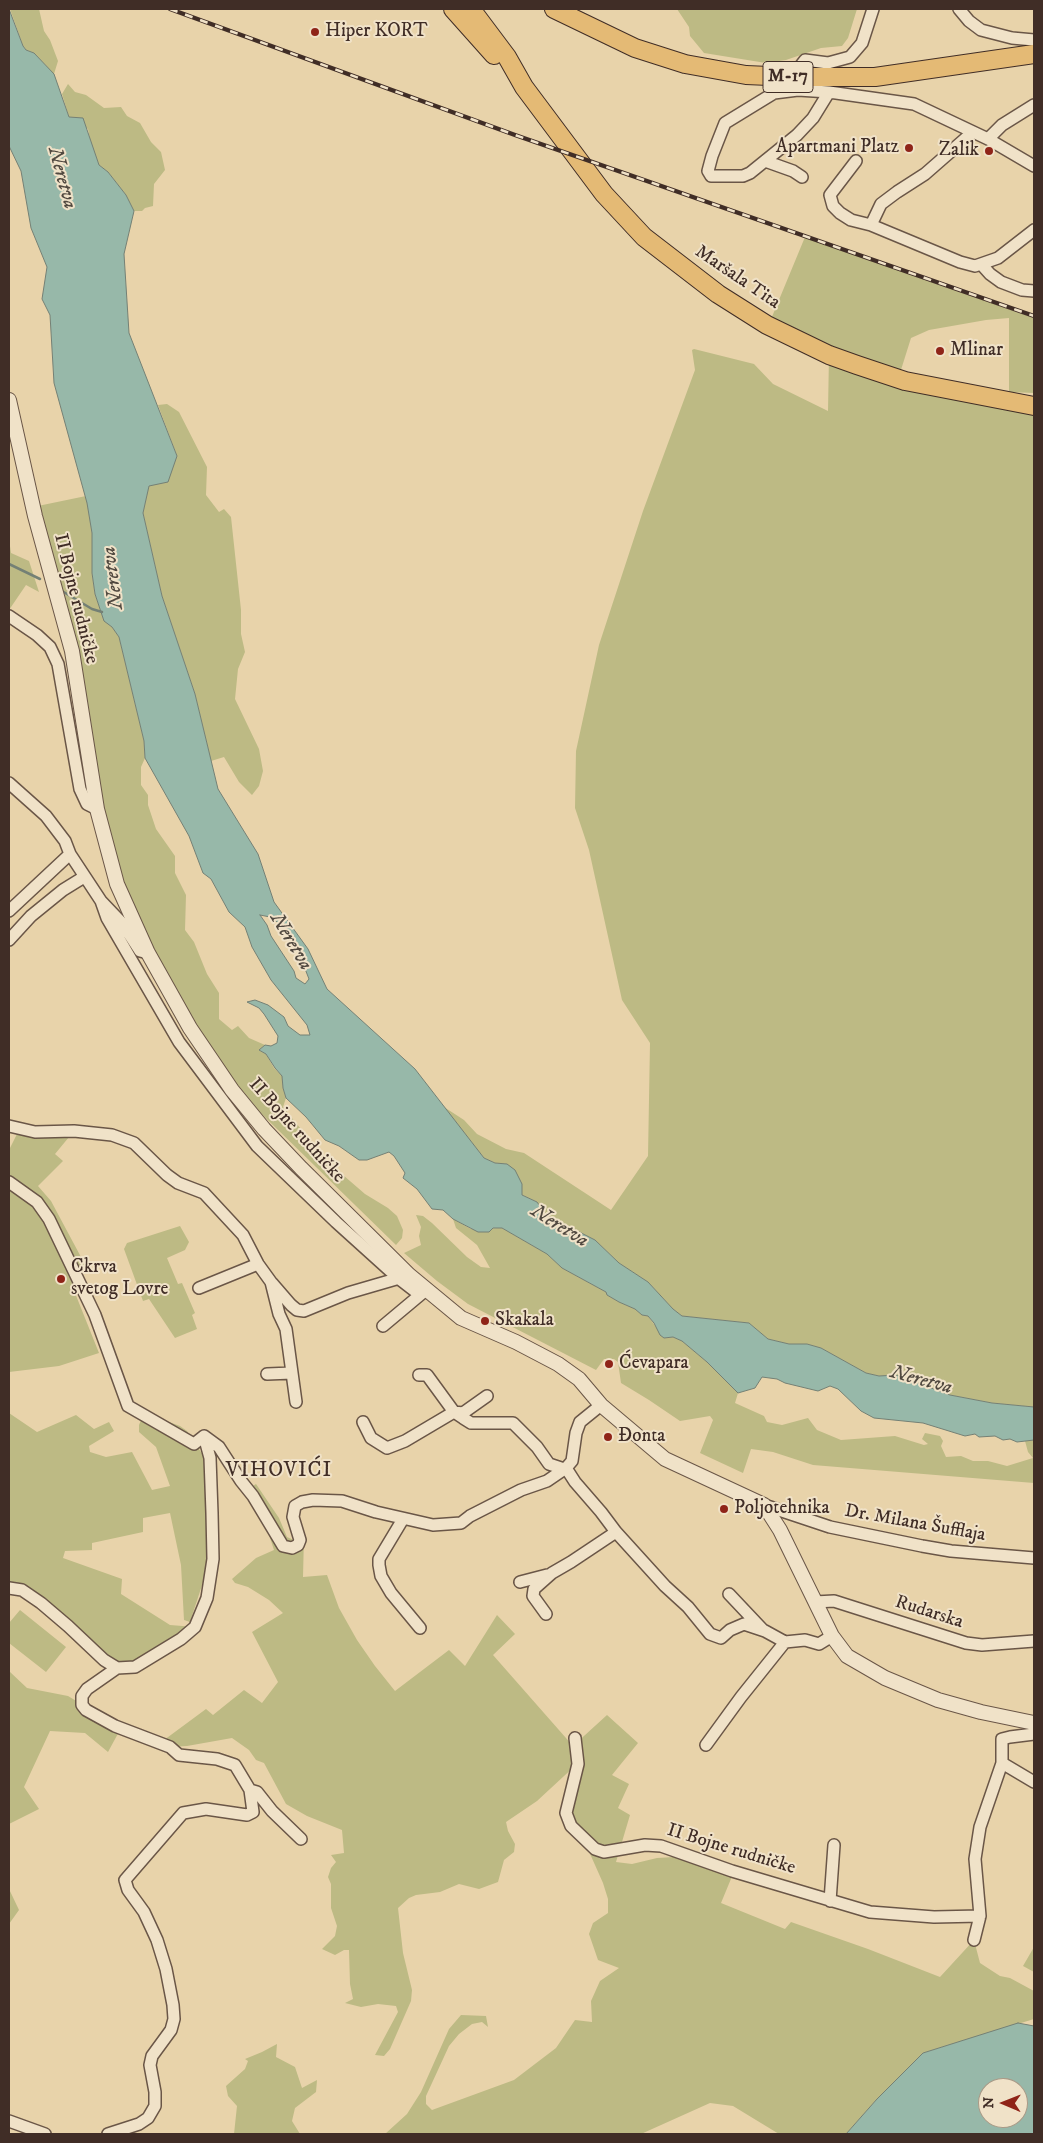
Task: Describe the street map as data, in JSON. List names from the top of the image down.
{
  "streets": {
    "main road": ["M-17", "Maršala Tita"],
    "street": ["II Bojne rudničke", "Dr. Milana Šufflaja", "Rudarska"]
  },
  "crossings": [
    ["II Bojne rudničke", "Dr. Milana Šufflaja"]
  ],
  "districts": ["VIHOVIĆI"],
  "water": ["Neretva"],
  "places": [
    "Hiper KORT",
    "Apartmani Platz",
    "Zalik",
    "Mlinar",
    "Ckrva svetog Lovre",
    "Skakala",
    "Ćevapara",
    "Đonta",
    "Poljotehnika"
  ],
  "north": "left"
}
